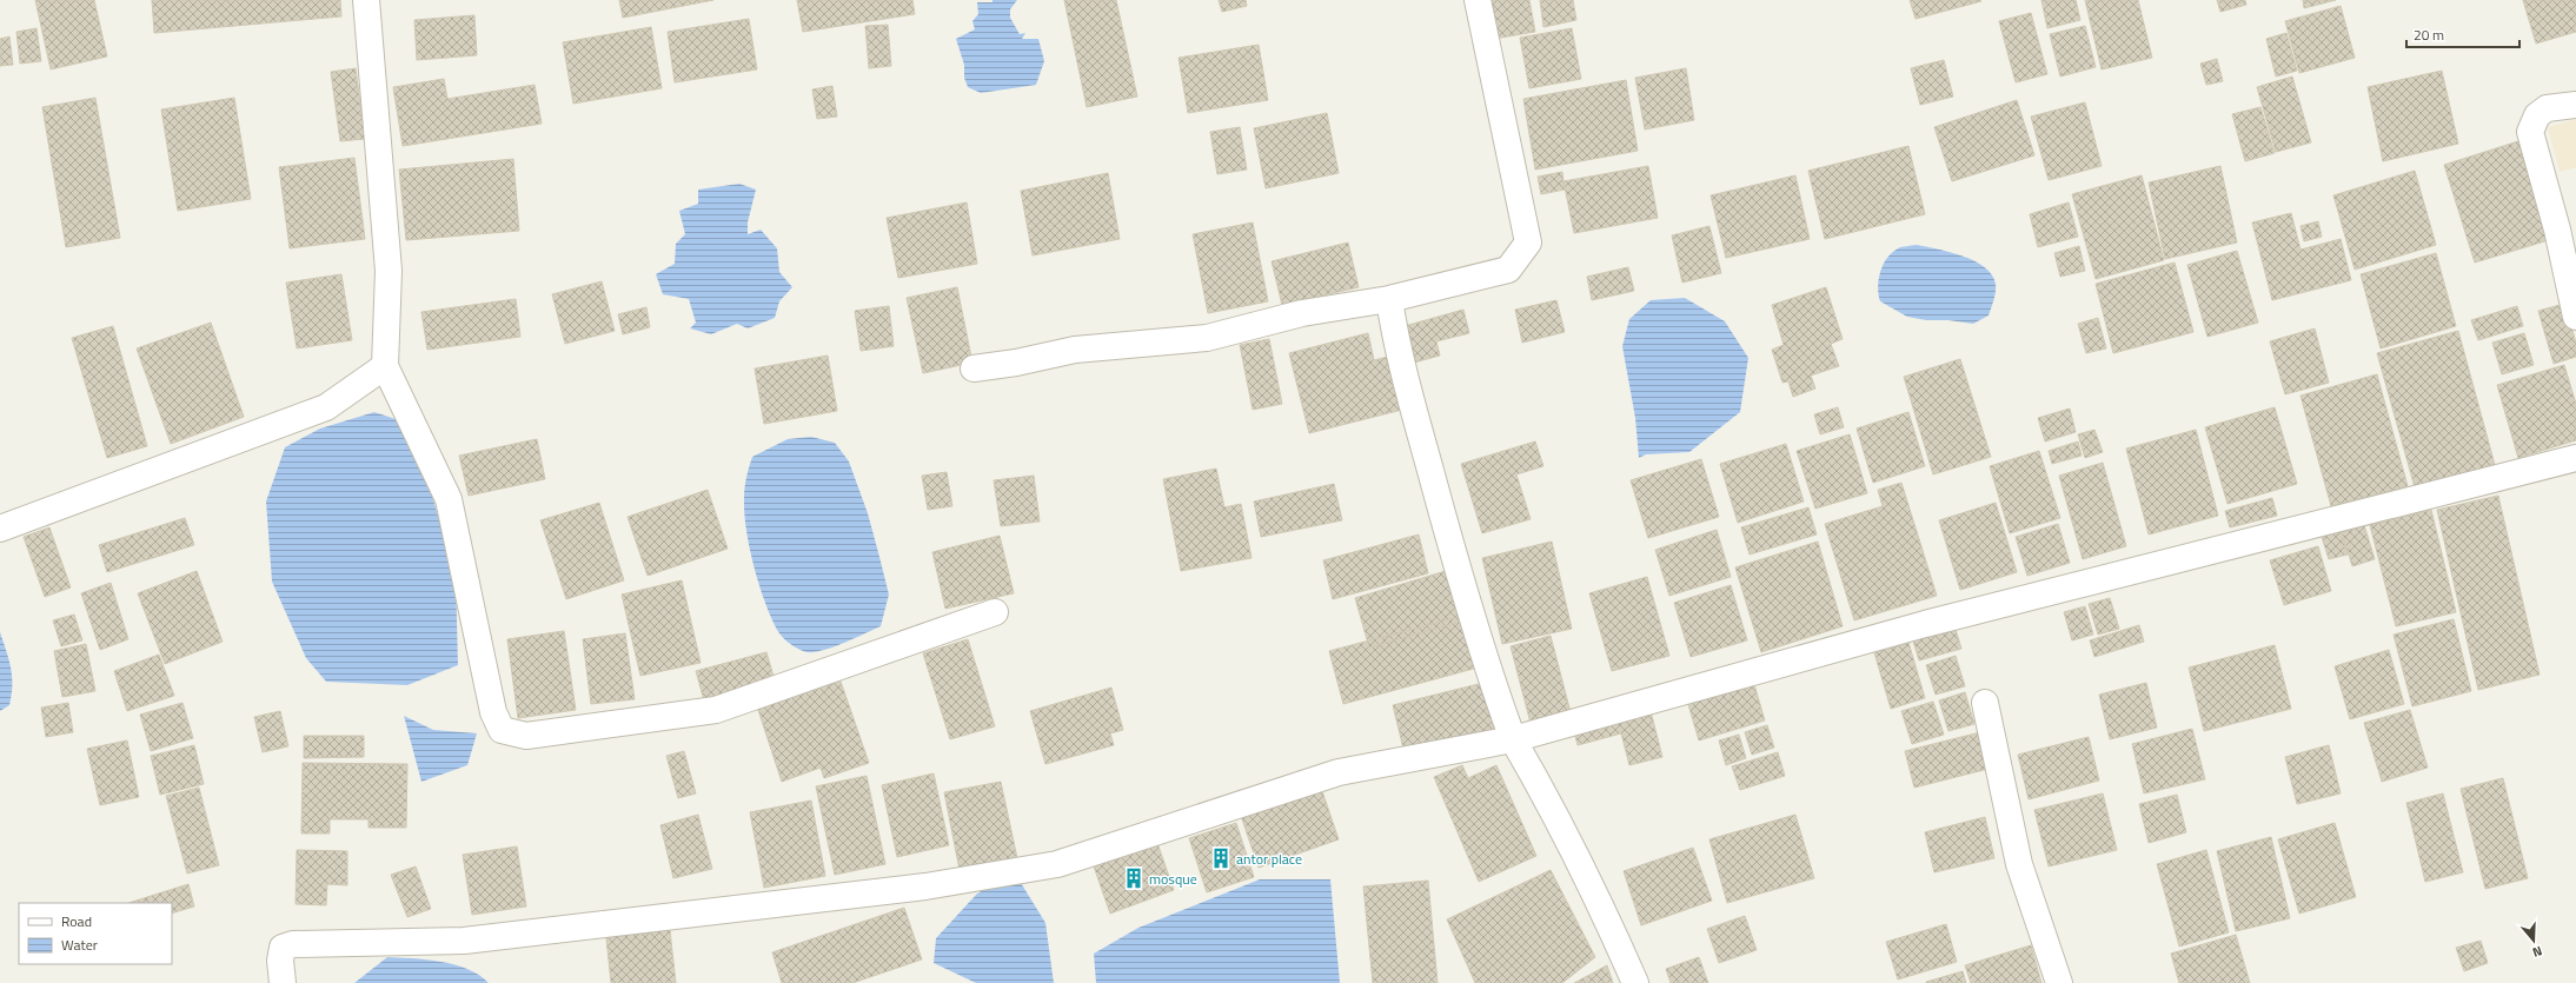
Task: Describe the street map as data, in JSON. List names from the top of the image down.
{
  "places": {
    "building": ["antor place", "mosque"]
  },
  "legend": ["Road", "Water"],
  "scale_bar": "20 m",
  "north": "bottom"
}
